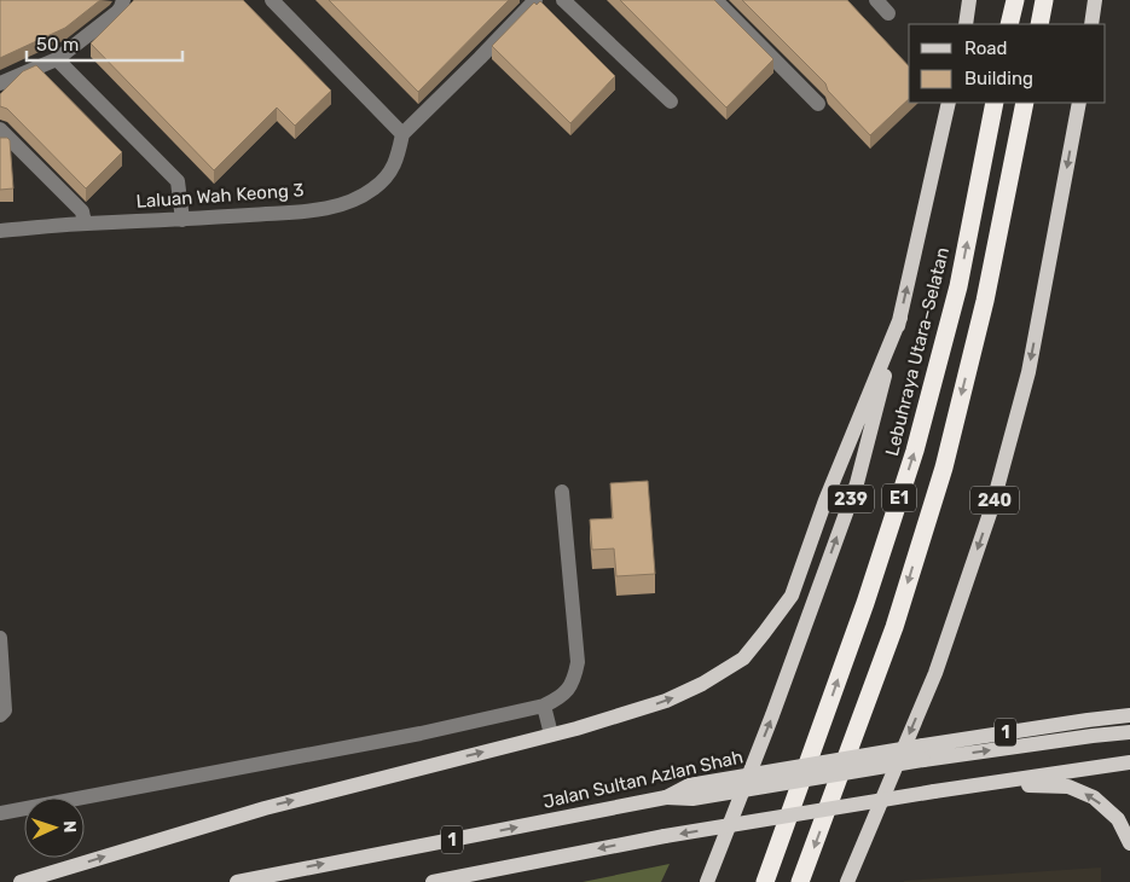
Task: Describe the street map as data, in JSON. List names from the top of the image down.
{
  "streets": {
    "highway": ["Lebuhraya Utara–Selatan", "E1"],
    "main road": [
      "239",
      "240",
      "1",
      "Jalan Sultan Azlan Shah"
    ],
    "street": ["Laluan Wah Keong 3"]
  },
  "legend": ["Road", "Building"],
  "scale_bar": "50 m",
  "north": "right"
}
